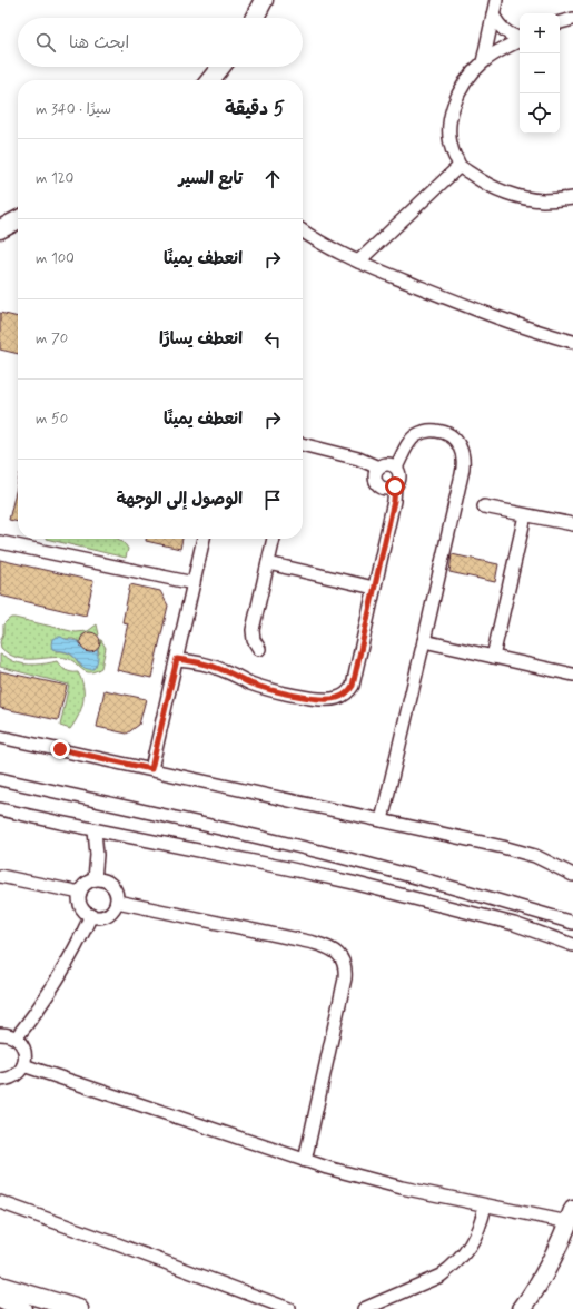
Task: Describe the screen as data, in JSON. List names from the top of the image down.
{
  "page": {
    "map_buttons": ["+", "−"],
    "search": "ابحث هنا",
    "heading": ["5 دقيقة", "سيرًا · 340 m"],
    "list": [
      ["تابع السير", "120 m"],
      ["انعطف يمينًا", "100 m"],
      ["انعطف يسارًا", "70 m"],
      ["انعطف يمينًا", "50 m"],
      "الوصول إلى الوجهة"
    ]
  }
}
